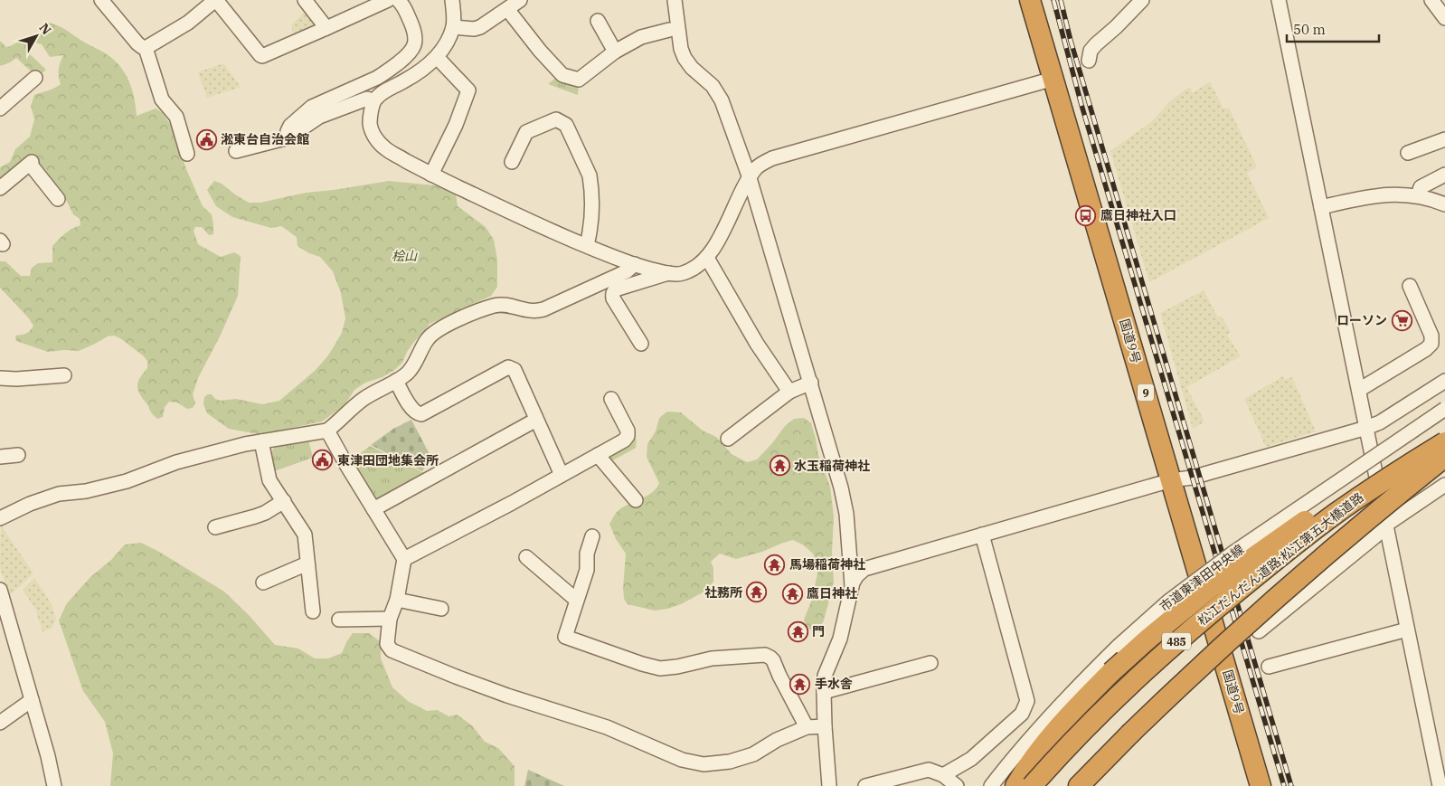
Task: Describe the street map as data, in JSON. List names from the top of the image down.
{
  "streets": {
    "highway": [
      "国道9号",
      "9",
      "松江だんだん道路;松江第五大橋道路",
      "485"
    ],
    "street": ["市道東津田中央線"]
  },
  "parks": ["桧山"],
  "places": {
    "public building": ["淞東台自治会館", "東津田団地集会所"],
    "bus stop": ["鷹日神社入口"],
    "supermarket": ["ローソン"],
    "temple": [
      "水玉稲荷神社",
      "馬場稲荷神社",
      "社務所",
      "鷹日神社",
      "門",
      "手水舎"
    ]
  },
  "scale_bar": "50 m",
  "north": "top right"
}
